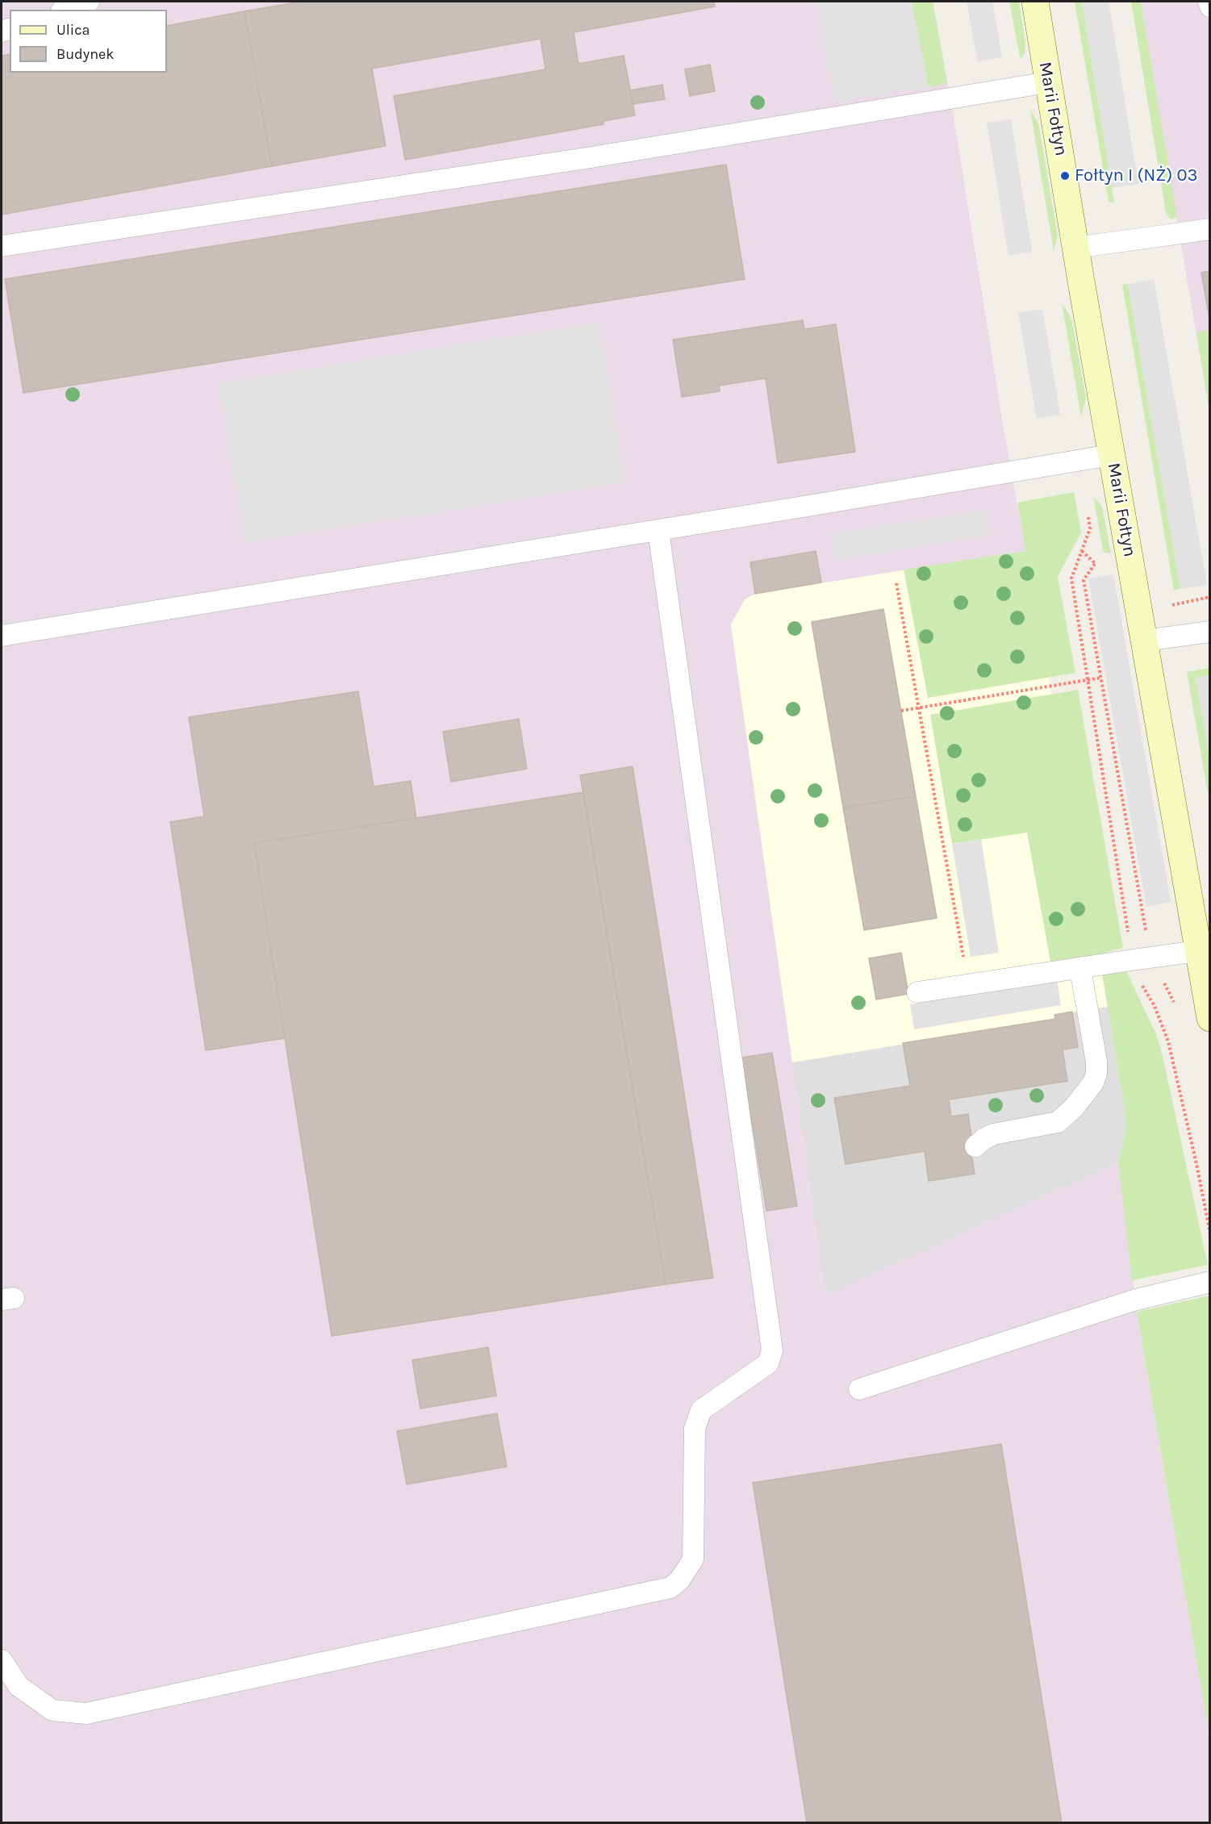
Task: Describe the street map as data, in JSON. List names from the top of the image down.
{
  "streets": {
    "street": ["Marii Fołtyn"]
  },
  "places": ["Fołtyn I (NŻ) 03"],
  "legend": ["Ulica", "Budynek"]
}
